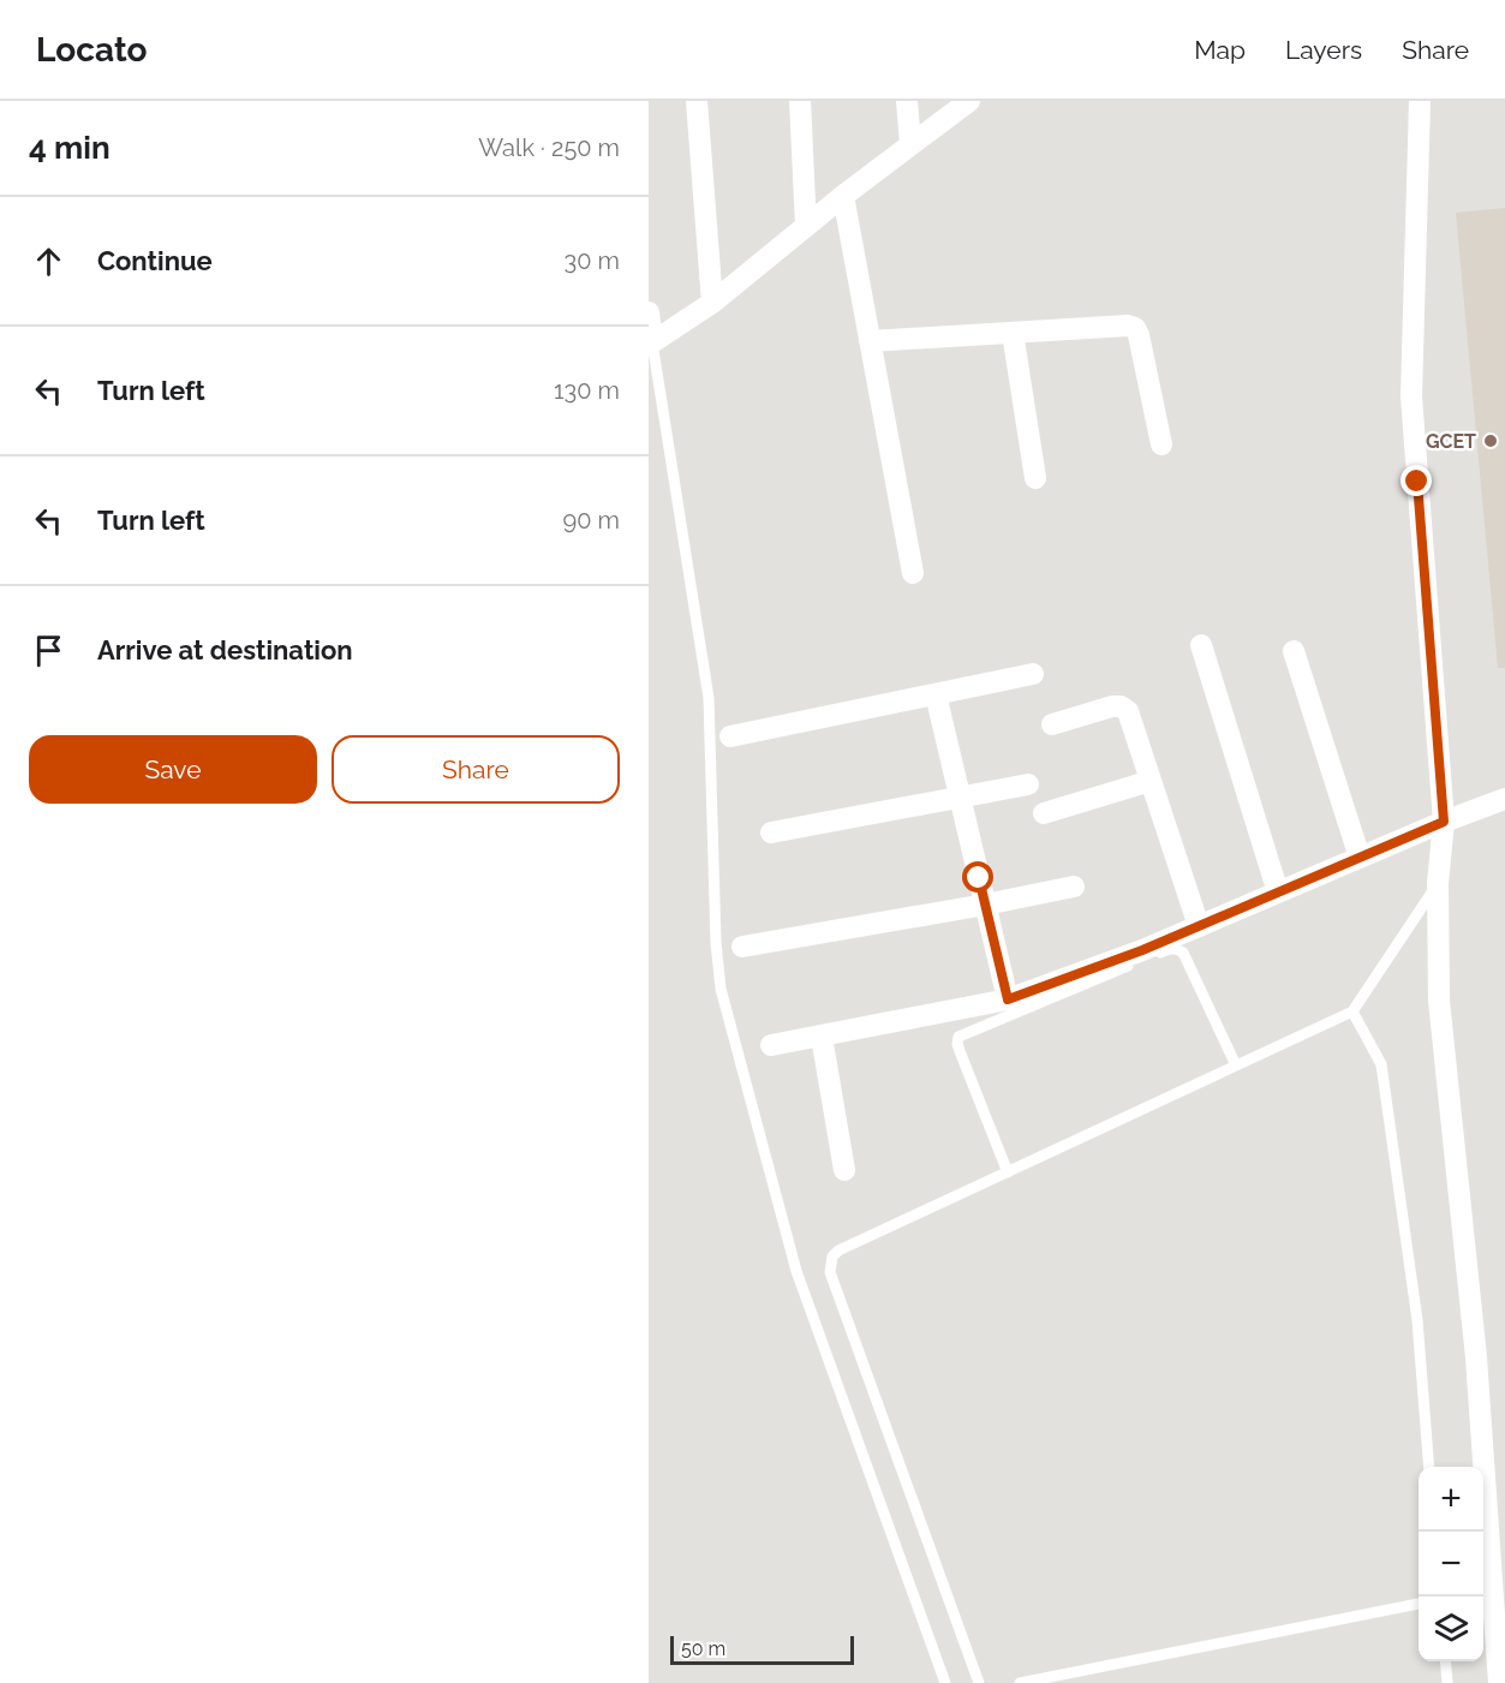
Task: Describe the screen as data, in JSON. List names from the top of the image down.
{
  "places": ["GCET"],
  "scale_bar": "50 m",
  "page": {
    "header": "Locato",
    "nav": ["Map", "Layers", "Share"],
    "heading": ["4 min", "Walk · 250 m"],
    "list": [
      ["Continue", "30 m"],
      ["Turn left", "130 m"],
      ["Turn left", "90 m"],
      "Arrive at destination"
    ],
    "buttons": ["Save", "Share"],
    "map_buttons": ["+", "−"],
    "scale": "50 m"
  }
}
